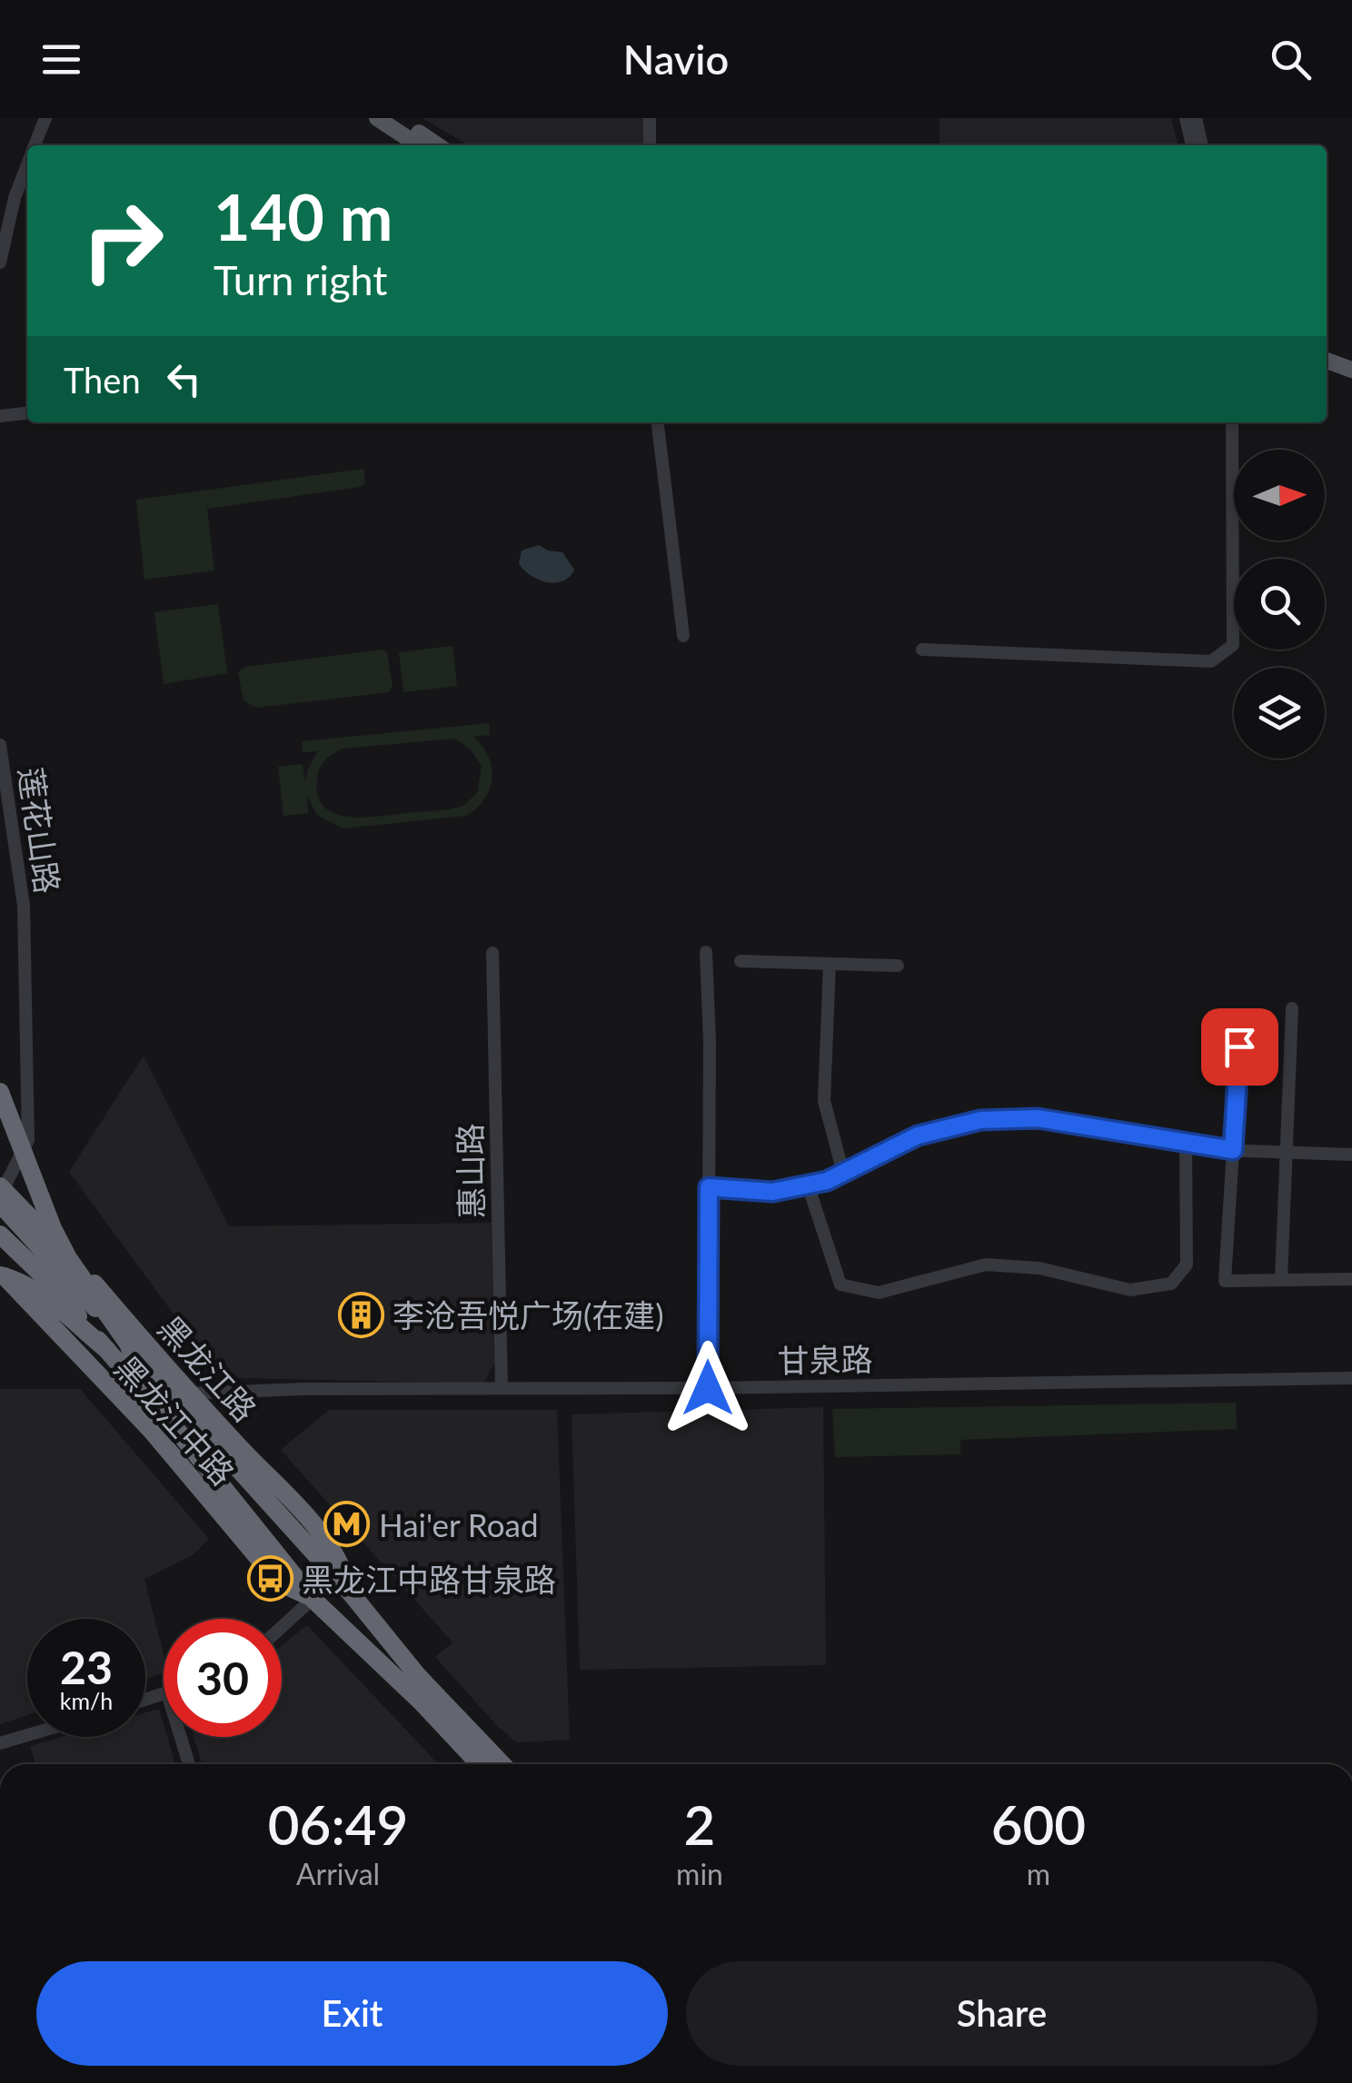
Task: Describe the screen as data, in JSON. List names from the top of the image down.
{
  "streets": {
    "highway": ["黑龙江路", "黑龙江中路"],
    "street": ["莲花山路", "惠山路", "甘泉路"]
  },
  "crossings": [
    ["莲花山路", "黑龙江路"],
    ["惠山路", "甘泉路"],
    ["甘泉路", "黑龙江路"]
  ],
  "places": {
    "building": ["李沧吾悦广场(在建)"],
    "metro station": ["Hai'er Road"],
    "bus stop": ["黑龙江中路甘泉路"]
  },
  "north": "right",
  "page": {
    "header": "Navio",
    "turn": ["140 m", "Turn right"],
    "then": "Then",
    "speed": "23 km/h",
    "limit": "30",
    "eta": [
      "06:49",
      "Arrival",
      "2",
      "min",
      "600",
      "m"
    ],
    "buttons": ["Exit", "Share"]
  }
}
